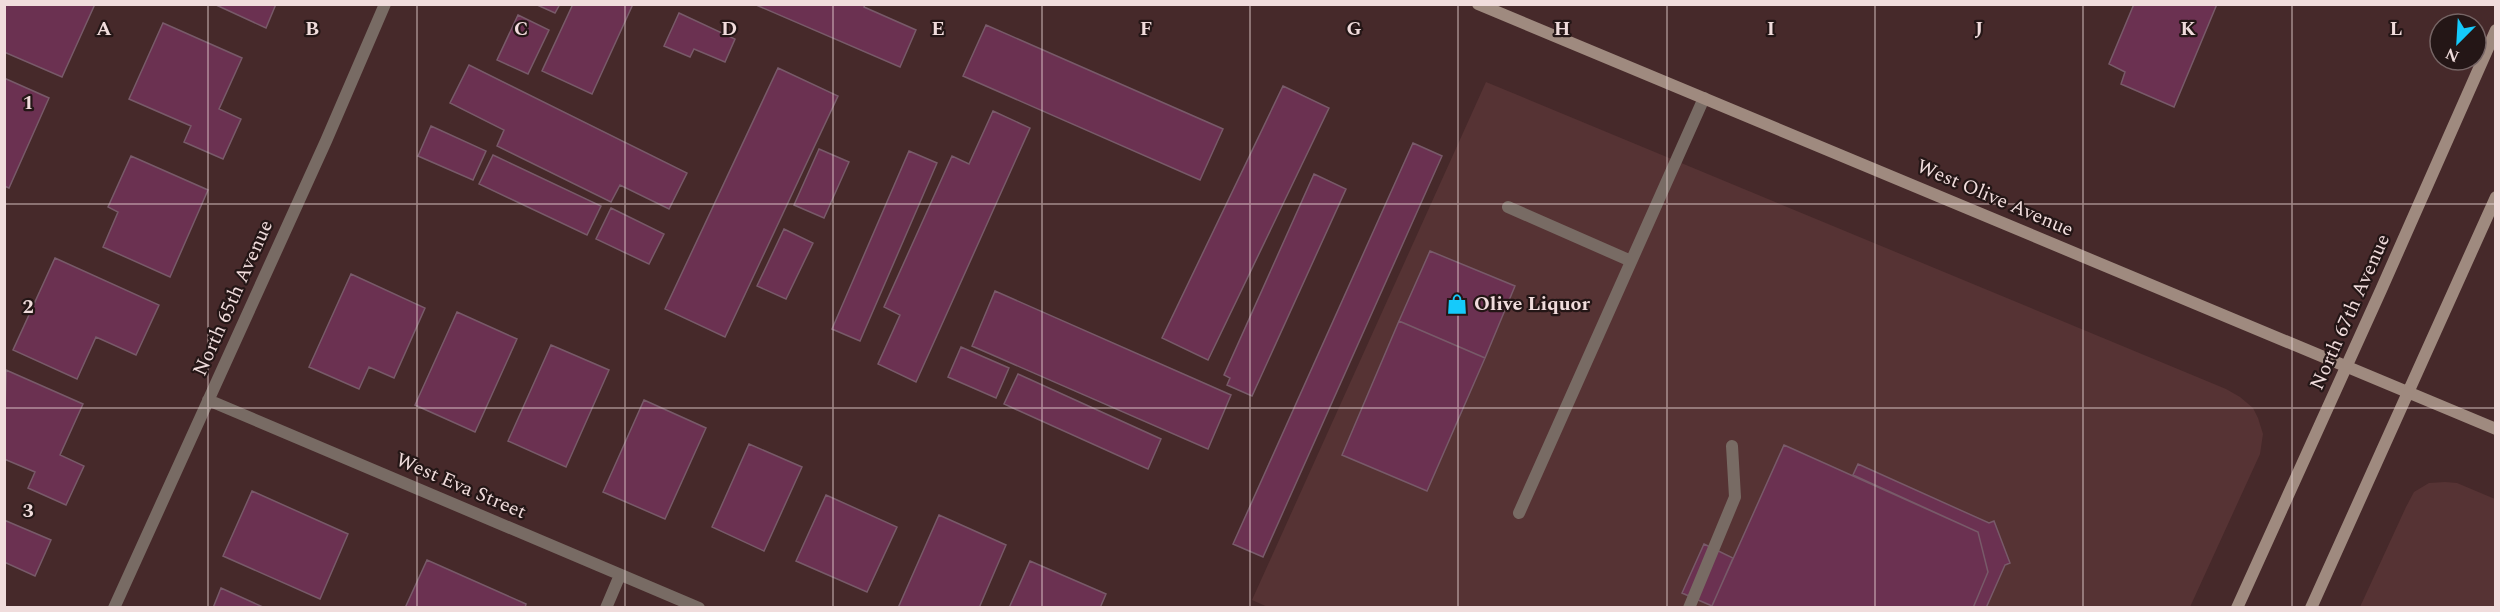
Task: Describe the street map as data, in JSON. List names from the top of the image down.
{
  "streets": {
    "main road": ["West Olive Avenue", "North 67th Avenue"],
    "street": ["North 65th Avenue", "West Eva Street"]
  },
  "crossings": [
    ["West Olive Avenue", "North 67th Avenue"],
    ["North 65th Avenue", "West Eva Street"]
  ],
  "places": {
    "shop": ["Olive Liquor"]
  },
  "north": "bottom left",
  "grid": {
    "columns": [
      "A",
      "B",
      "C",
      "D",
      "E",
      "F",
      "G",
      "H",
      "I",
      "J",
      "K",
      "L"
    ],
    "rows": ["1", "2", "3"]
  }
}
